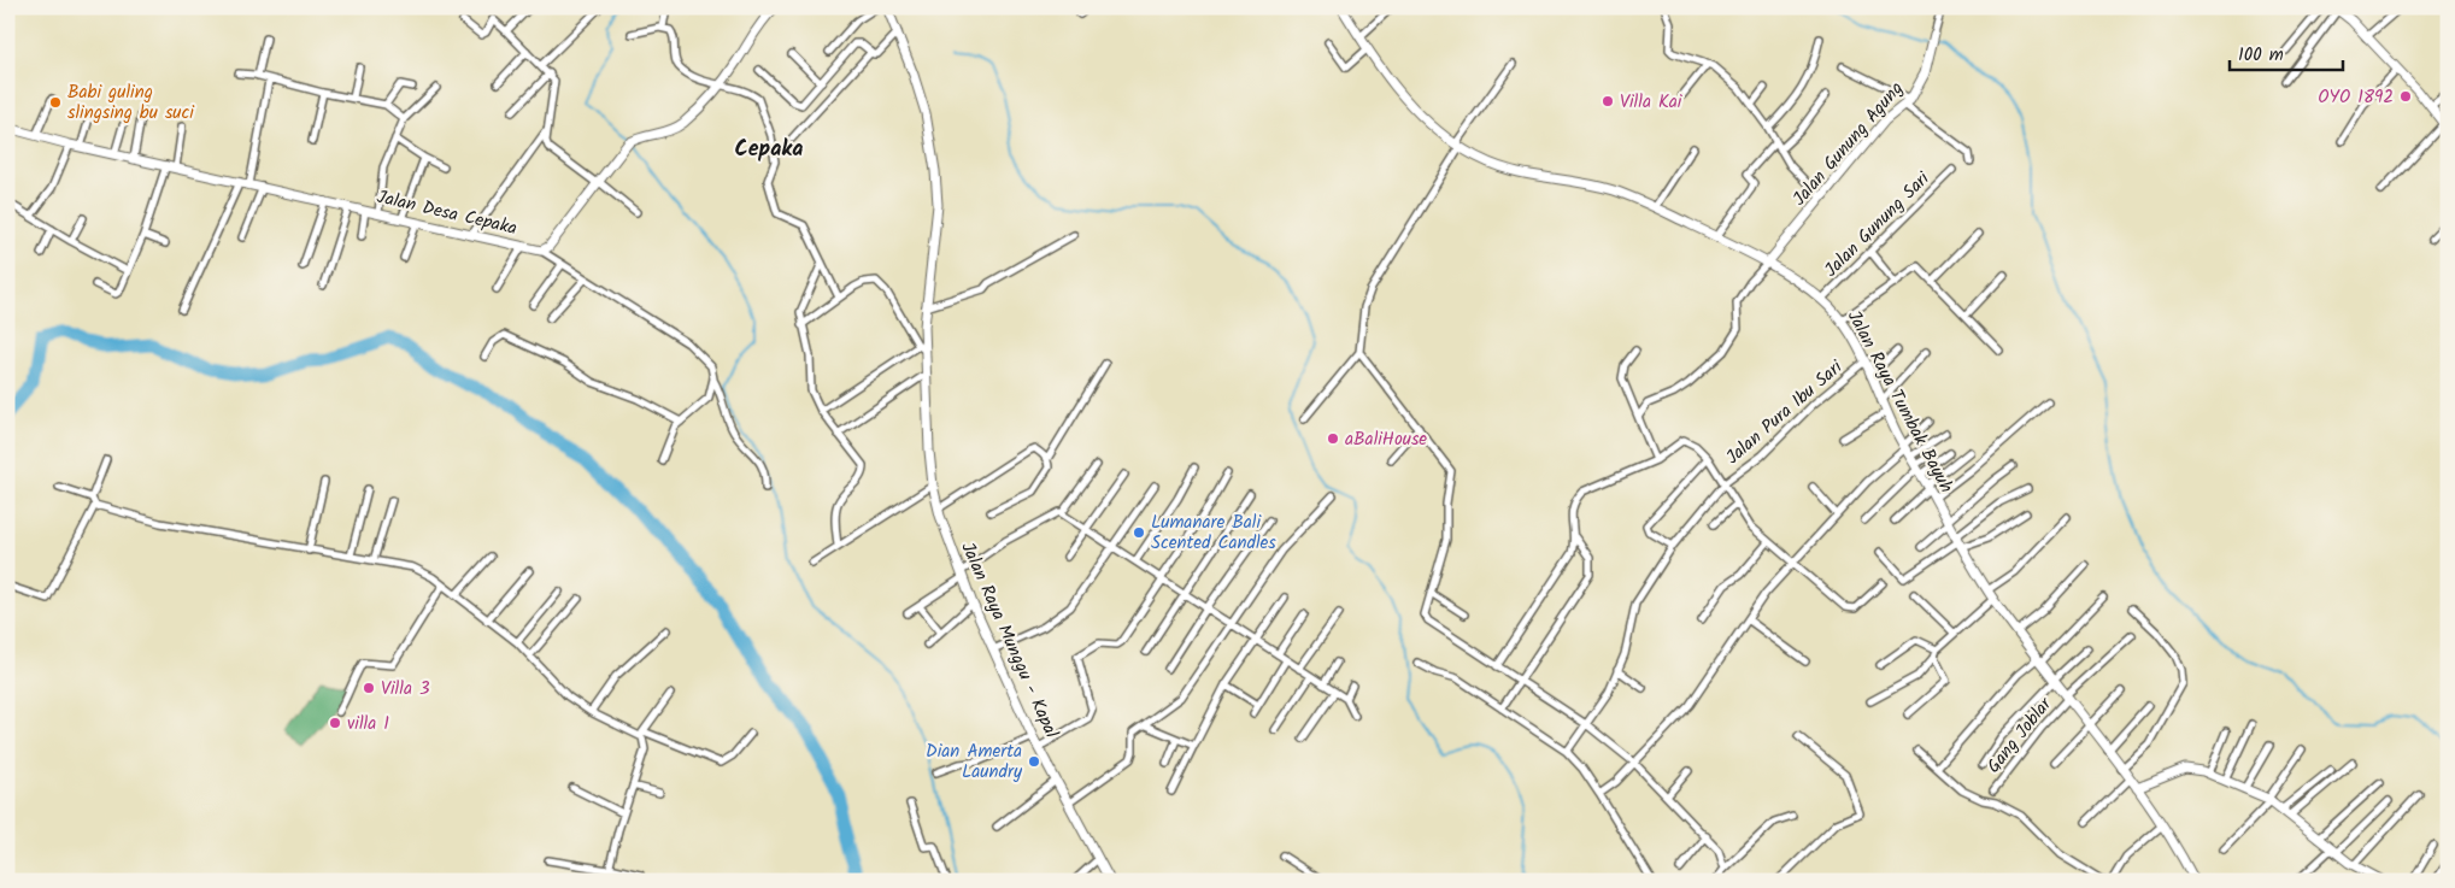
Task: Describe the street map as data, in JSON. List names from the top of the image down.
{
  "streets": {
    "street": [
      "Jalan Gunung Agung",
      "Jalan Desa Cepaka",
      "Jalan Gunung Sari",
      "Jalan Raya Tumbak Bayuh",
      "Jalan Pura Ibu Sari",
      "Jalan Raya Munggu - Kapal",
      "Gang Joblar"
    ]
  },
  "crossings": [
    ["Jalan Gunung Agung", "Jalan Raya Tumbak Bayuh"],
    ["Jalan Gunung Sari", "Jalan Raya Tumbak Bayuh"],
    ["Jalan Raya Tumbak Bayuh", "Jalan Pura Ibu Sari"],
    ["Jalan Raya Tumbak Bayuh", "Gang Joblar"]
  ],
  "districts": ["Cepaka"],
  "places": [
    "OYO 1892",
    "Villa Kai",
    "Babi guling slingsing bu suci",
    "aBaliHouse",
    "Lumanare Bali Scented Candles",
    "Villa 3",
    "villa 1",
    "Dian Amerta Laundry"
  ],
  "scale_bar": "100 m"
}
